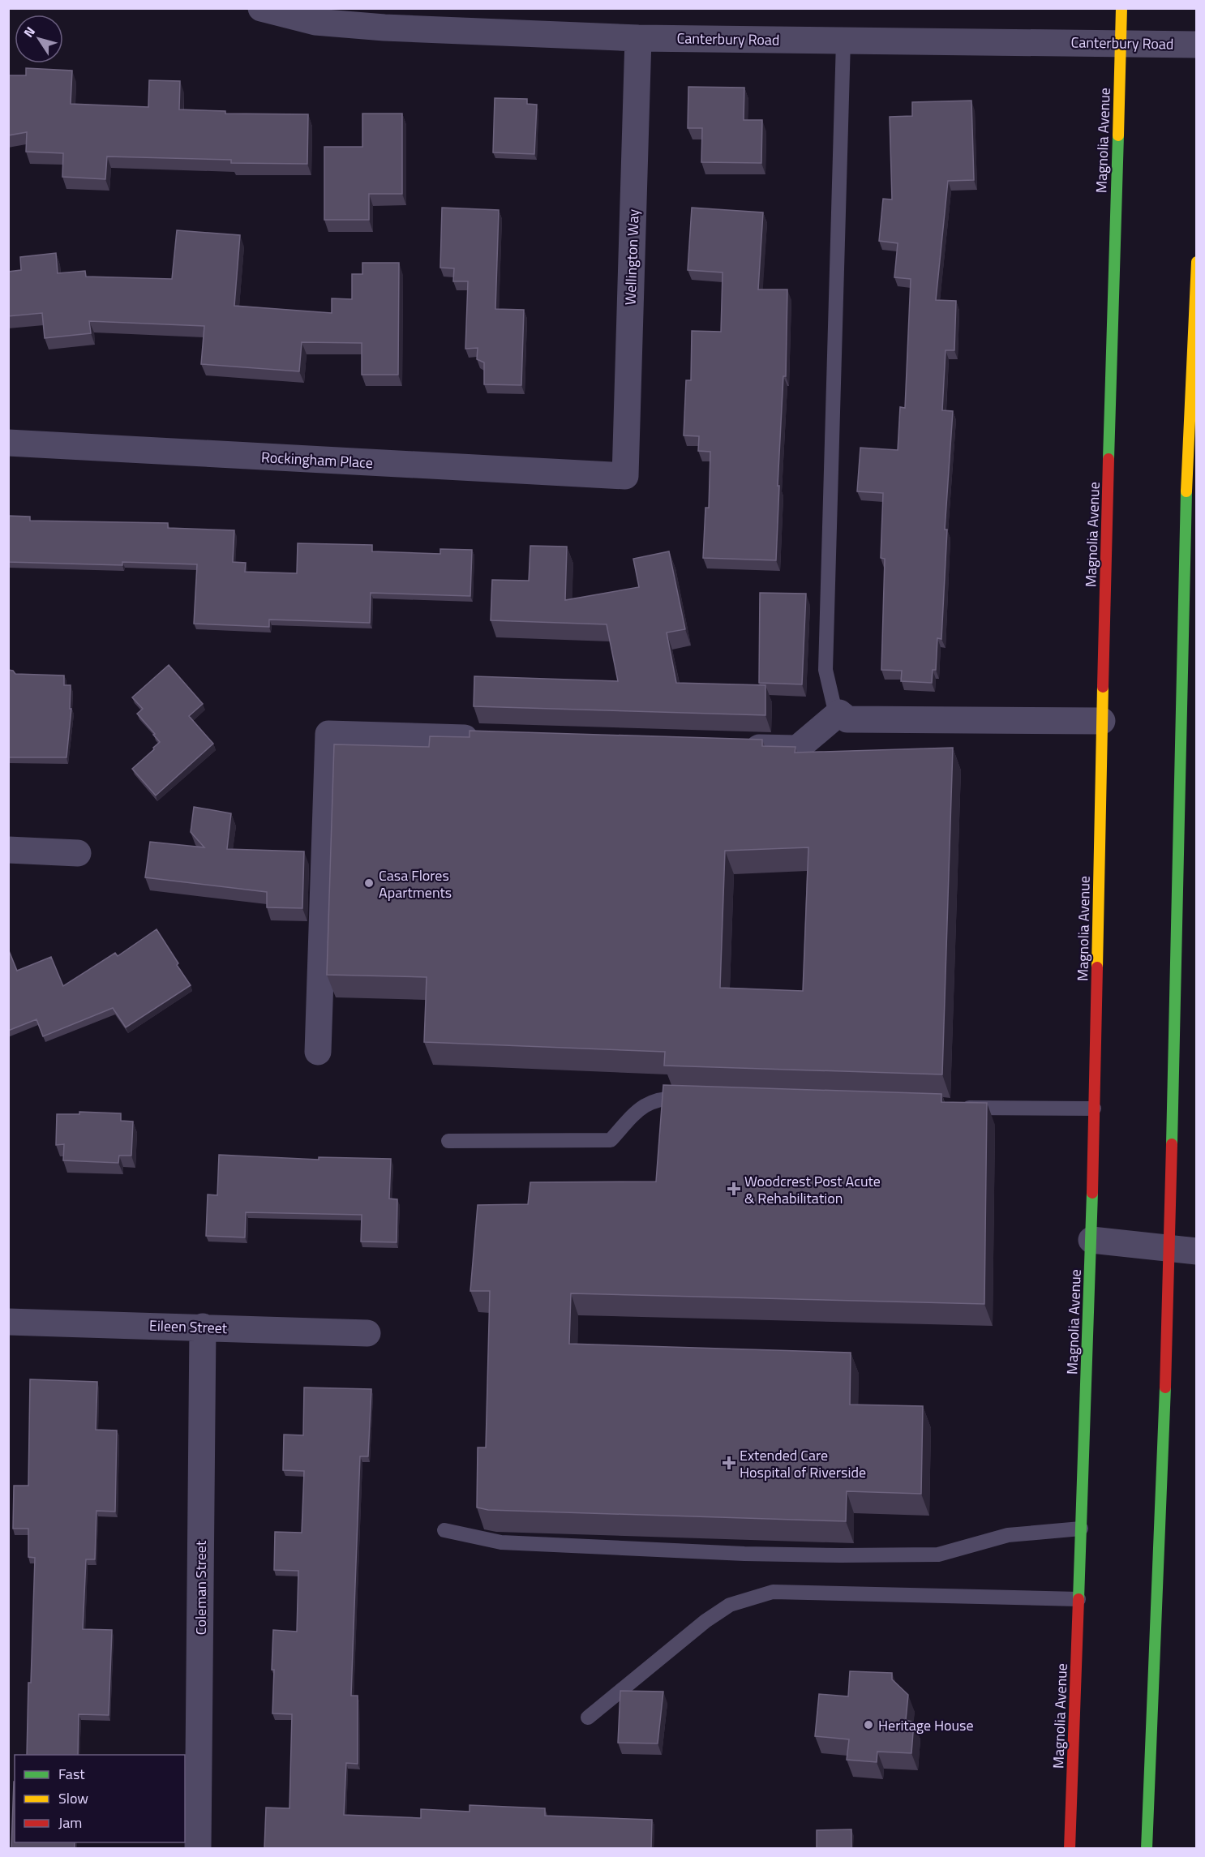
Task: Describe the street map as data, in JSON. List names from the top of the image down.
{
  "streets": {
    "main road": ["Magnolia Avenue"],
    "street": [
      "Canterbury Road",
      "Wellington Way",
      "Rockingham Place",
      "Eileen Street",
      "Coleman Street"
    ]
  },
  "crossings": [
    ["Canterbury Road", "Magnolia Avenue"],
    ["Canterbury Road", "Wellington Way"],
    ["Wellington Way", "Rockingham Place"],
    ["Eileen Street", "Coleman Street"]
  ],
  "places": {
    "other": ["Casa Flores Apartments", "Heritage House"],
    "health": ["Woodcrest Post Acute & Rehabilitation", "Extended Care Hospital of Riverside"]
  },
  "legend": ["Fast", "Slow", "Jam"],
  "north": "top left"
}
